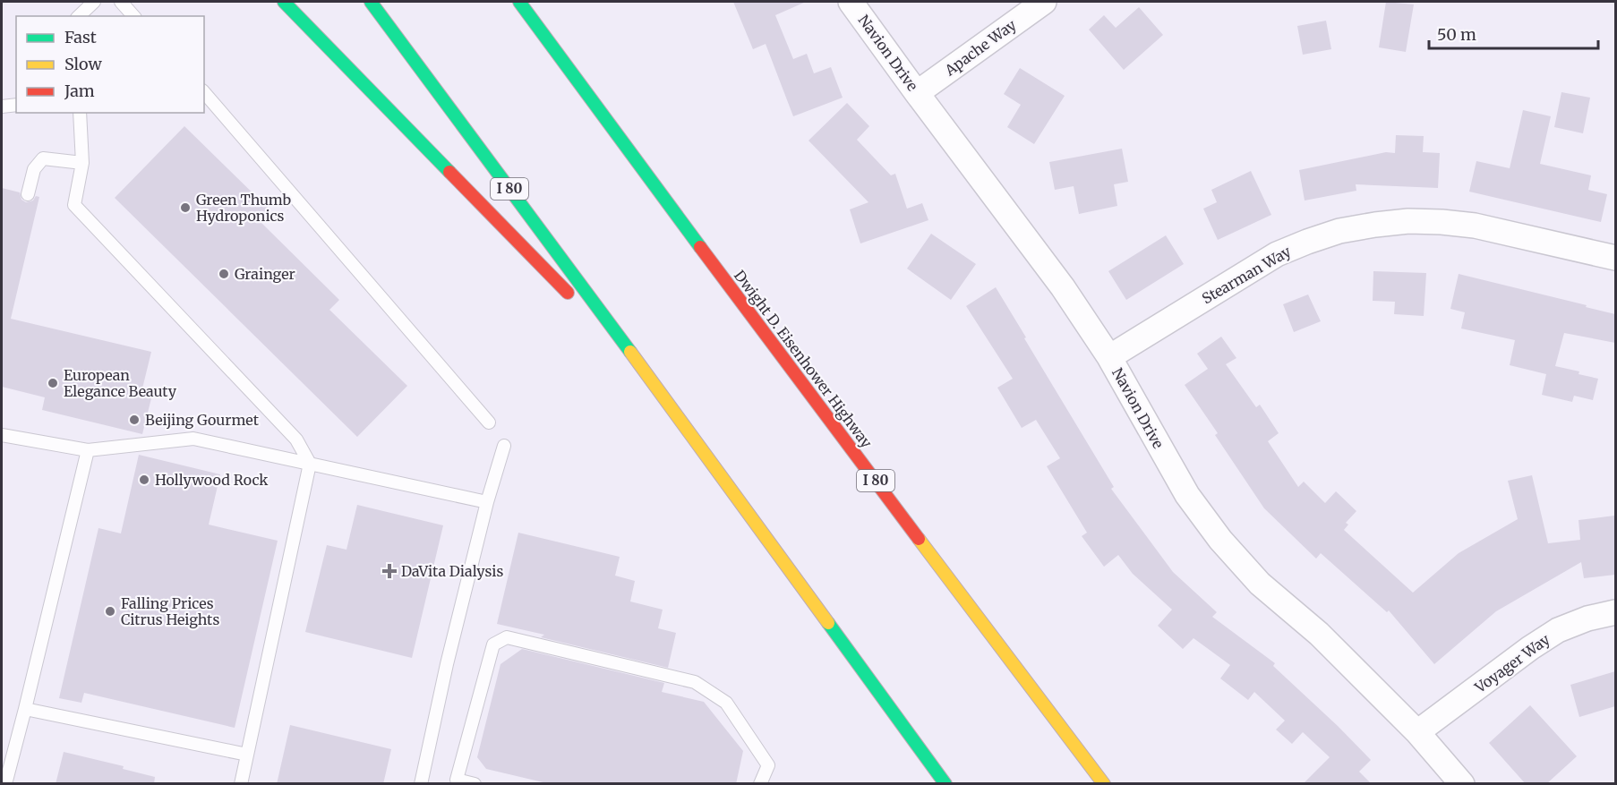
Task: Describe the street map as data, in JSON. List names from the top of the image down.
{
  "streets": {
    "highway": ["I 80", "Dwight D. Eisenhower Highway"],
    "street": [
      "Apache Way",
      "Navion Drive",
      "Stearman Way",
      "Voyager Way"
    ]
  },
  "crossings": [
    ["Apache Way", "Navion Drive"],
    ["Navion Drive", "Stearman Way"],
    ["Navion Drive", "Voyager Way"]
  ],
  "places": {
    "other": [
      "Green Thumb Hydroponics",
      "Grainger",
      "European Elegance Beauty",
      "Beijing Gourmet",
      "Hollywood Rock",
      "Falling Prices Citrus Heights"
    ],
    "health": ["DaVita Dialysis"]
  },
  "legend": ["Fast", "Slow", "Jam"],
  "scale_bar": "50 m"
}
